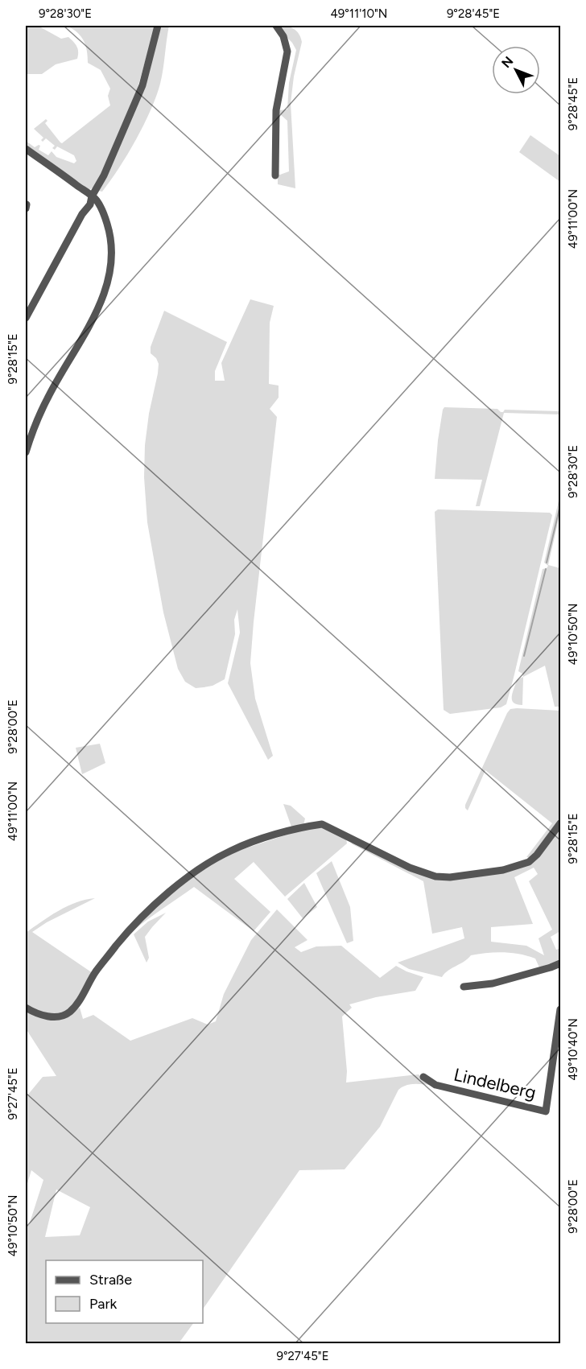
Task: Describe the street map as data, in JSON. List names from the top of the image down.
{
  "streets": {
    "street": ["Lindelberg"]
  },
  "legend": ["Straße", "Park"],
  "north": "top left",
  "coordinates": [
    "9°28'30\"E",
    "49°11'10\"N",
    "9°28'45\"E",
    "49°11'00\"N",
    "9°28'15\"E",
    "49°10'50\"N",
    "9°28'00\"E",
    "49°10'40\"N",
    "9°27'45\"E"
  ]
}
